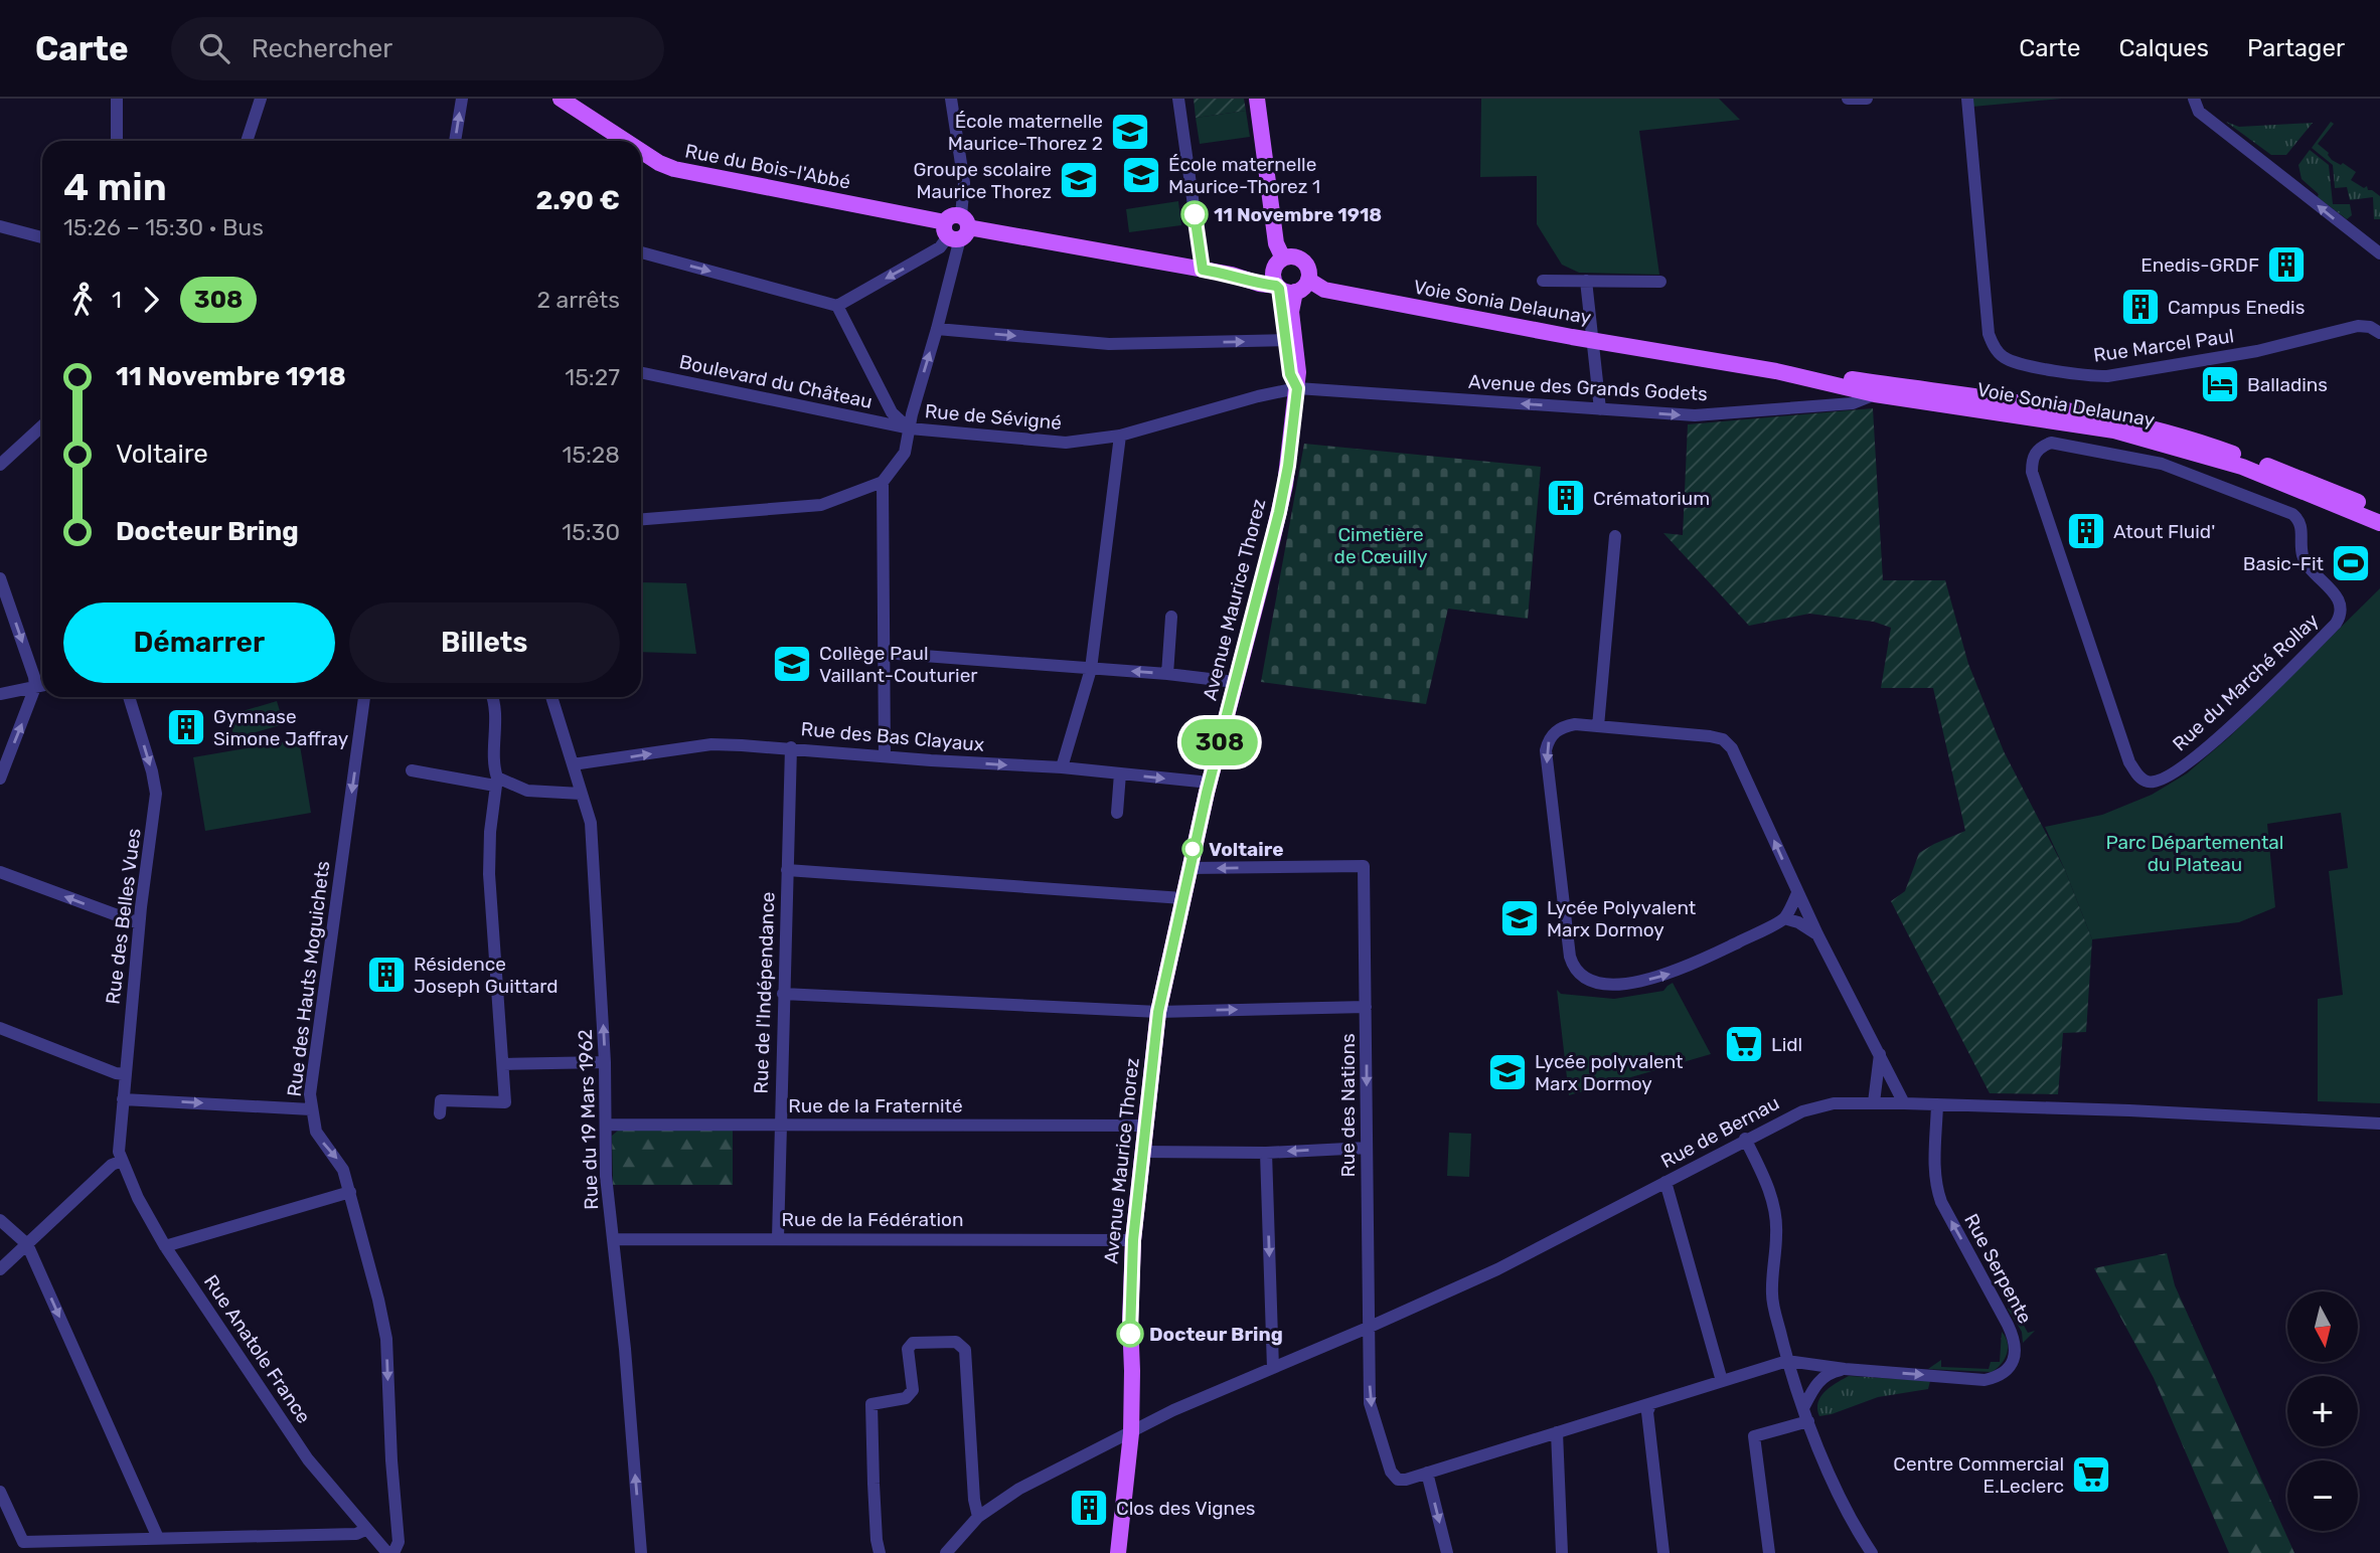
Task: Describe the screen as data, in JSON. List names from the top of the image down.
{
  "streets": {
    "main road": ["Rue du Bois-l'Abbé", "Voie Sonia Delaunay", "Avenue Maurice Thorez"],
    "street": [
      "Rue Marcel Paul",
      "Boulevard du Château",
      "Avenue des Grands Godets",
      "Rue de Sévigné",
      "Rue du Marché Rollay",
      "Rue des Bas Clayaux",
      "Rue des Belles Vues",
      "Rue des Hauts Moguichets",
      "Rue de l'Indépendance",
      "Rue de la Fraternité",
      "Rue des Nations",
      "Rue du 19 Mars 1962",
      "Rue de Bernau",
      "Rue de la Fédération",
      "Rue Serpente",
      "Rue Anatole France"
    ]
  },
  "crossings": [
    ["Rue du Bois-l'Abbé", "Avenue Maurice Thorez"],
    ["Voie Sonia Delaunay", "Avenue des Grands Godets"],
    ["Boulevard du Château", "Rue de Sévigné"],
    ["Avenue des Grands Godets", "Rue de Sévigné"],
    ["Avenue des Grands Godets", "Avenue Maurice Thorez"],
    ["Rue de Sévigné", "Avenue Maurice Thorez"],
    ["Avenue Maurice Thorez", "Rue des Bas Clayaux"],
    ["Avenue Maurice Thorez", "Rue de la Fraternité"],
    ["Avenue Maurice Thorez", "Rue des Nations"],
    ["Avenue Maurice Thorez", "Rue de Bernau"],
    ["Avenue Maurice Thorez", "Rue de la Fédération"],
    ["Rue des Bas Clayaux", "Rue de l'Indépendance"],
    ["Rue des Bas Clayaux", "Rue du 19 Mars 1962"],
    ["Rue des Belles Vues", "Rue Anatole France"],
    ["Rue de l'Indépendance", "Rue de la Fraternité"],
    ["Rue de l'Indépendance", "Rue de la Fédération"],
    ["Rue de la Fraternité", "Rue du 19 Mars 1962"],
    ["Rue des Nations", "Rue de Bernau"],
    ["Rue du 19 Mars 1962", "Rue de la Fédération"],
    ["Rue de Bernau", "Rue Serpente"]
  ],
  "one_way": ["Rue des Belles Vues", "Rue des Hauts Moguichets"],
  "parks": ["Cimetière de Cœuilly", "Parc Départemental du Plateau"],
  "places": {
    "school or university": [
      "École maternelle Maurice-Thorez 2",
      "École maternelle Maurice-Thorez 1",
      "Groupe scolaire Maurice Thorez",
      "Collège Paul Vaillant-Couturier",
      "Lycée Polyvalent Marx Dormoy",
      "Lycée polyvalent Marx Dormoy"
    ],
    "other": ["11 Novembre 1918", "Voltaire", "Docteur Bring"],
    "building": [
      "Enedis-GRDF",
      "Campus Enedis",
      "Crématorium",
      "Atout Fluid'",
      "Gymnase Simone Jaffray",
      "Résidence Joseph Guittard",
      "Clos des Vignes"
    ],
    "hotel": ["Balladins"],
    "sports": ["Basic-Fit"],
    "supermarket": ["Lidl", "Centre Commercial E.Leclerc"]
  },
  "lines": ["bus line 308"],
  "north": "bottom",
  "page": {
    "header": "Carte",
    "search": "Rechercher",
    "nav": ["Carte", "Calques", "Partager"],
    "on_map": "308",
    "heading": ["4 min", "15:26 – 15:30 · Bus", "2.90 €"],
    "legs": ["1", "308", "2 arrêts"],
    "list": [
      {
        "name": "11 Novembre 1918",
        "value": "15:27"
      },
      {
        "name": "Voltaire",
        "value": "15:28"
      },
      {
        "name": "Docteur Bring",
        "value": "15:30"
      }
    ],
    "buttons": ["Démarrer", "Billets"],
    "map_buttons": ["+", "−"]
  }
}
